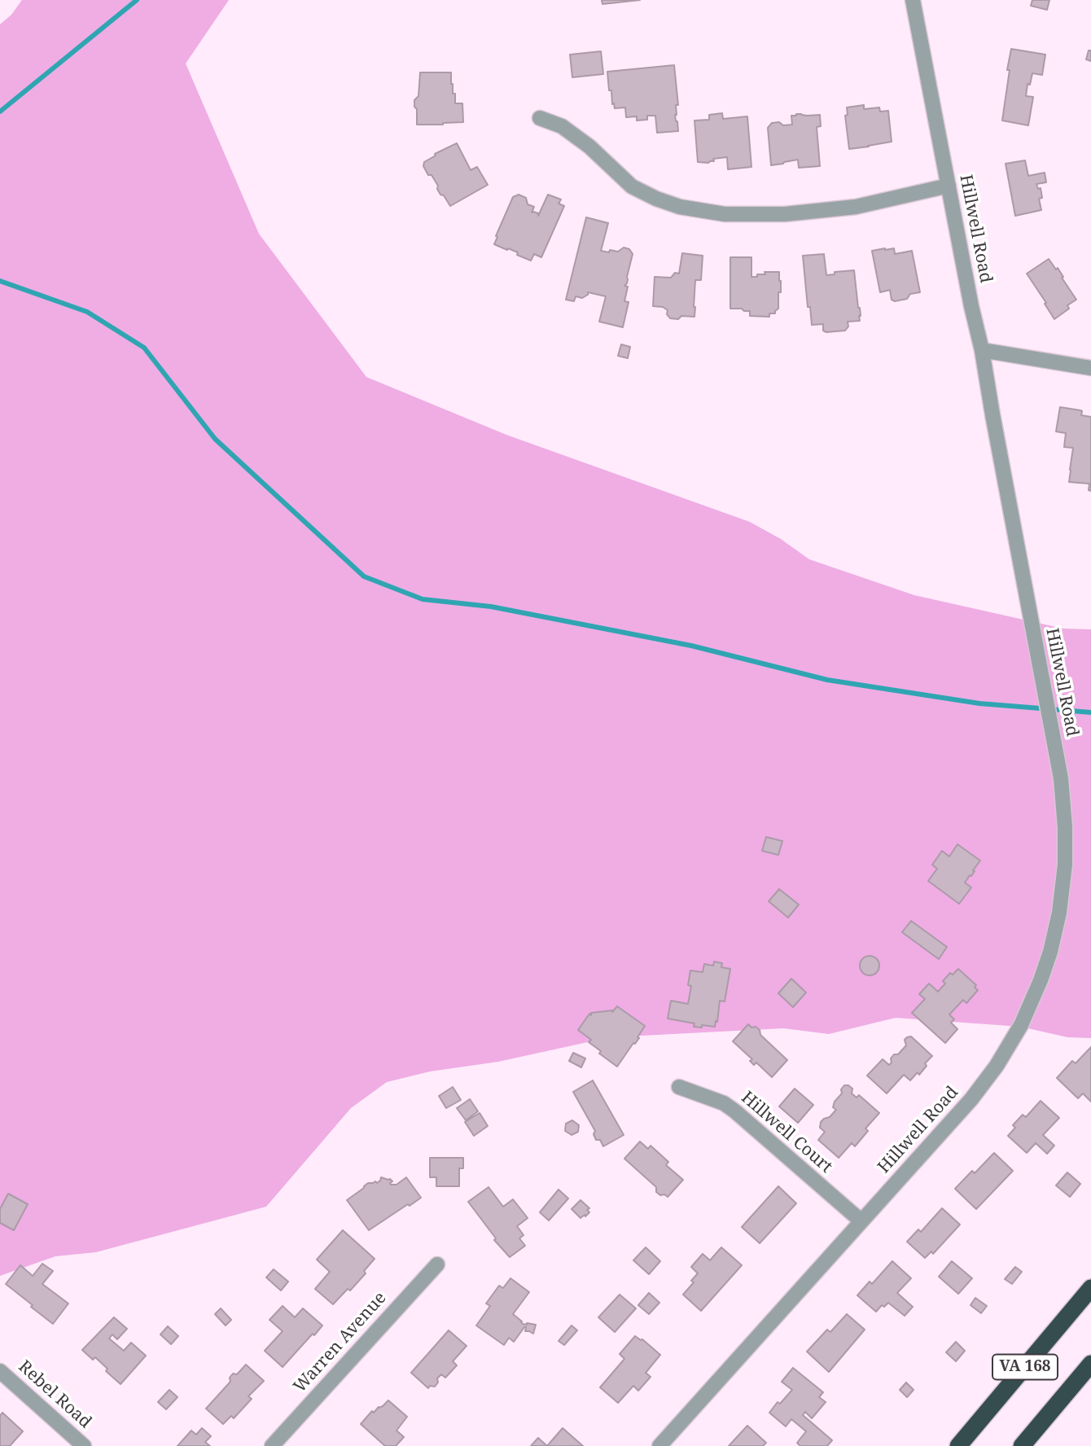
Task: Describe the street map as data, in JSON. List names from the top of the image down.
{
  "streets": {
    "highway": ["VA 168"],
    "street": [
      "Hillwell Road",
      "Hillwell Court",
      "Warren Avenue",
      "Rebel Road"
    ]
  },
  "crossings": [
    ["Hillwell Road", "Hillwell Court"]
  ]
}
